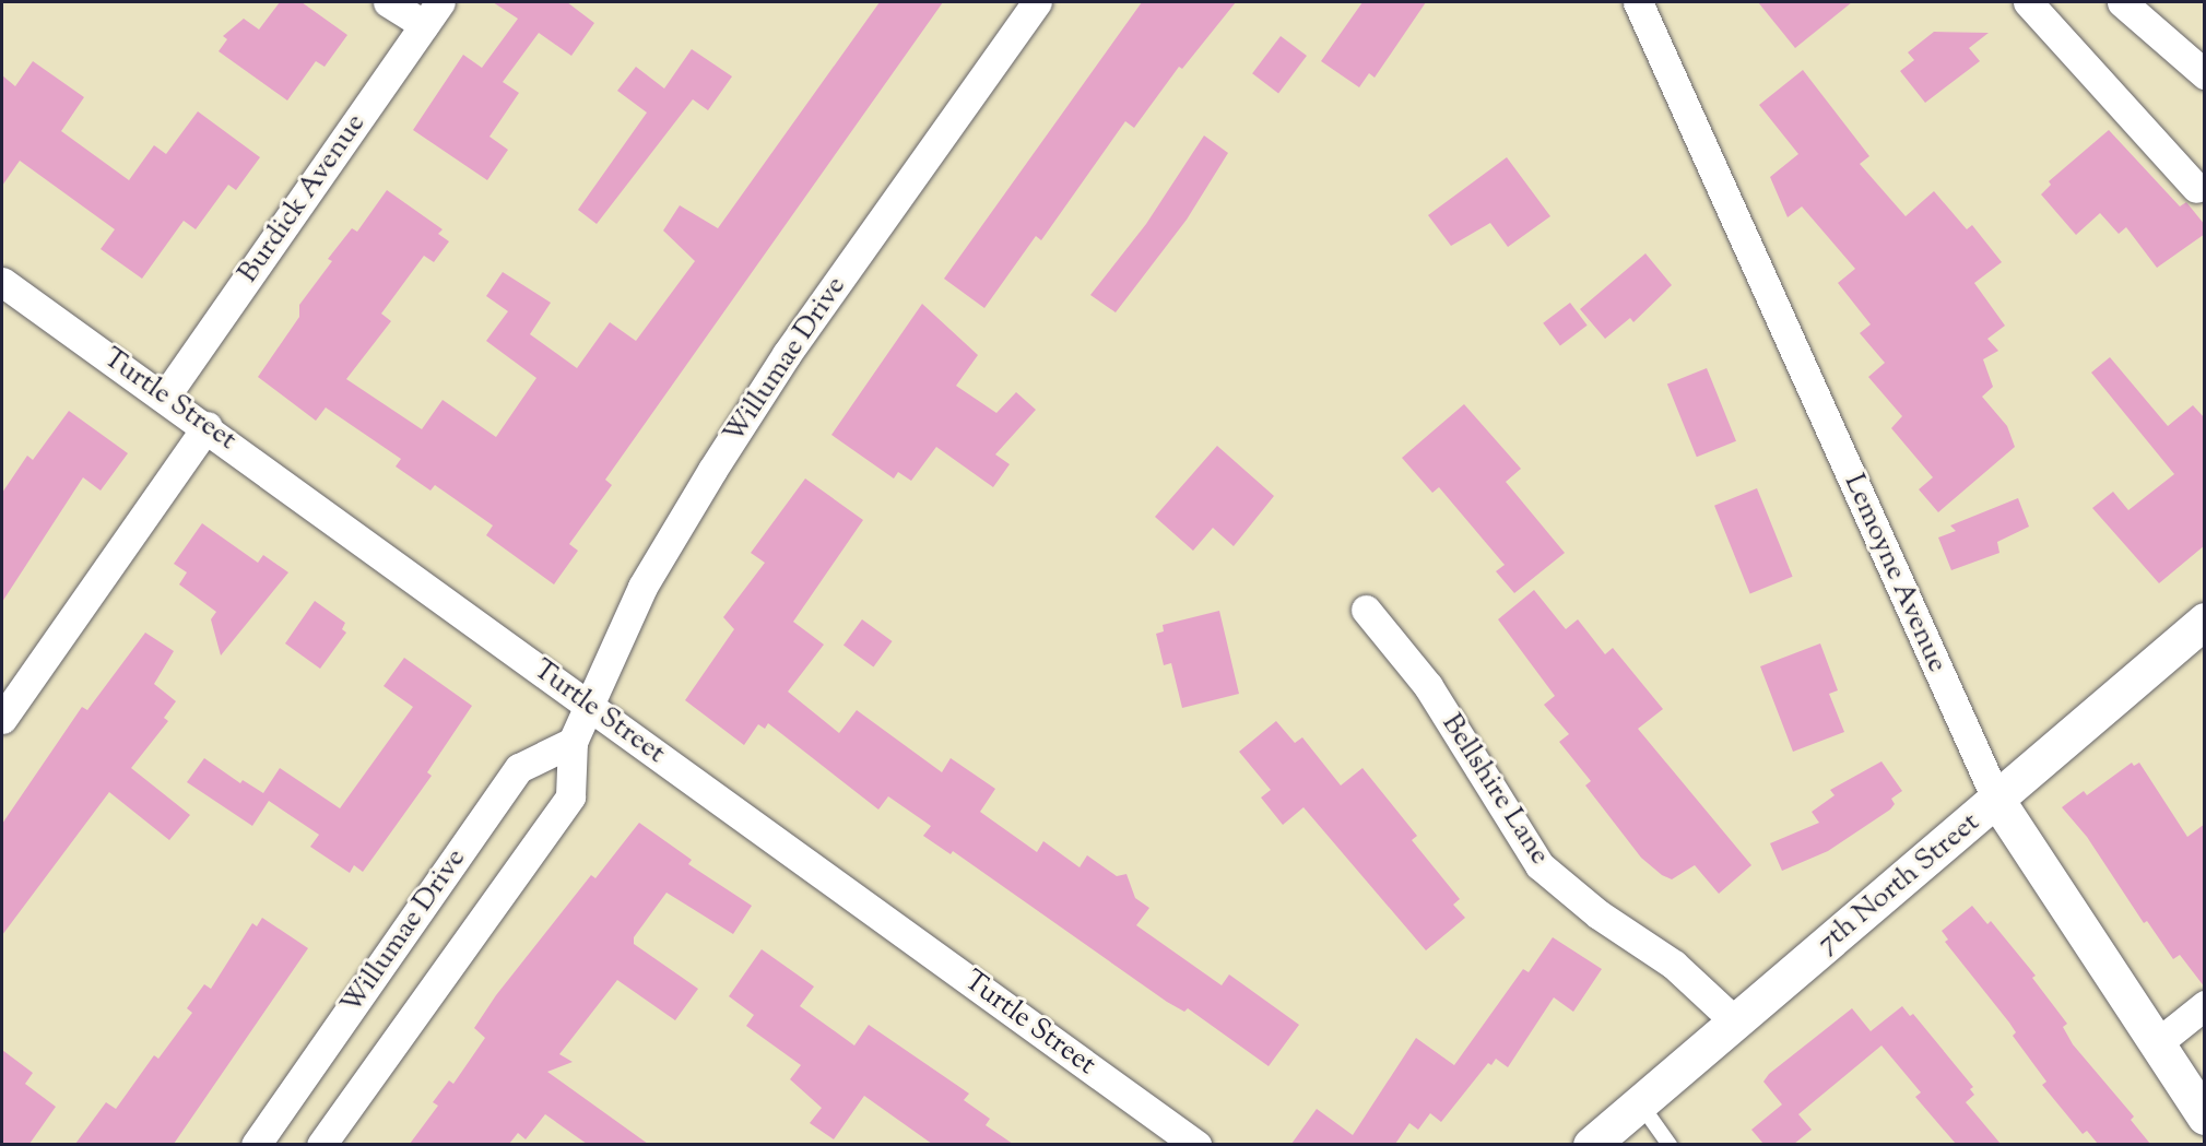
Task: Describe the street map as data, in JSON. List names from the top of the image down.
{
  "streets": {
    "street": [
      "Burdick Avenue",
      "Willumae Drive",
      "Turtle Street",
      "Lemoyne Avenue",
      "Bellshire Lane",
      "7th North Street"
    ]
  },
  "crossings": [
    ["Burdick Avenue", "Turtle Street"],
    ["Willumae Drive", "Turtle Street"],
    ["Lemoyne Avenue", "7th North Street"],
    ["Bellshire Lane", "7th North Street"]
  ]
}
